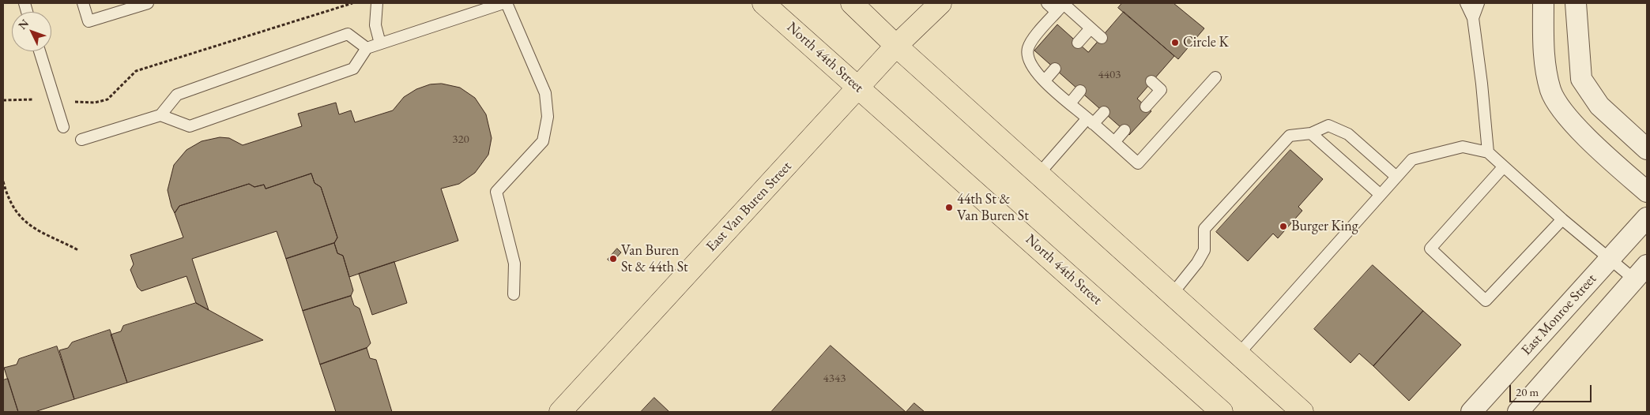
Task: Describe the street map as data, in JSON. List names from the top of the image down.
{
  "streets": {
    "main road": ["North 44th Street", "East Van Buren Street"],
    "street": ["East Monroe Street"]
  },
  "crossings": [
    ["North 44th Street", "East Van Buren Street"]
  ],
  "places": [
    "Circle K",
    "44th St & Van Buren St",
    "Burger King",
    "Van Buren St & 44th St"
  ],
  "house_numbers": ["4403", "320", "4343"],
  "scale_bar": "20 m",
  "north": "top left"
}
